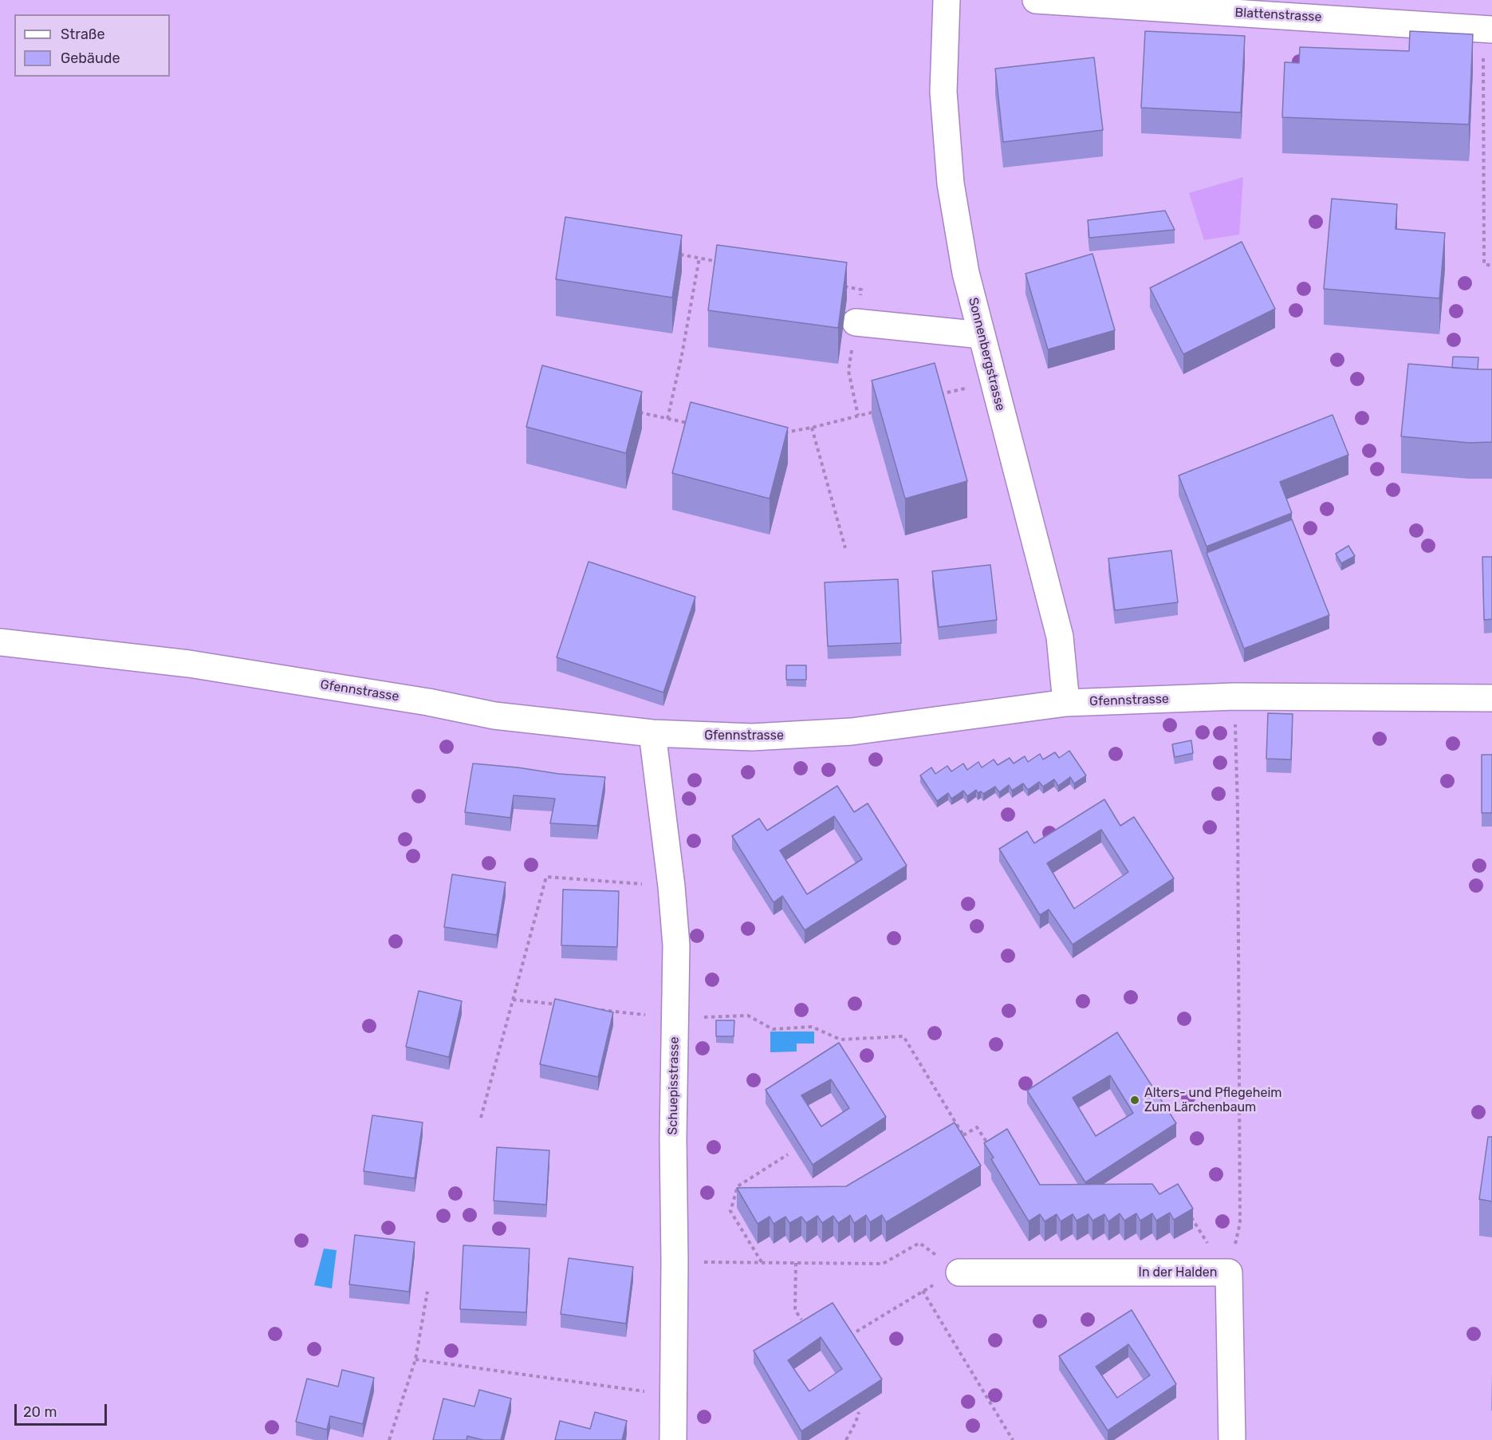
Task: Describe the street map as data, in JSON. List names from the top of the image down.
{
  "streets": {
    "street": [
      "Blattenstrasse",
      "Sonnenbergstrasse",
      "Gfennstrasse",
      "Schuepisstrasse",
      "In der Halden"
    ]
  },
  "crossings": [
    ["Sonnenbergstrasse", "Gfennstrasse"],
    ["Gfennstrasse", "Schuepisstrasse"]
  ],
  "places": ["Alters- und Pflegeheim Zum Lärchenbaum"],
  "legend": ["Straße", "Gebäude"],
  "scale_bar": "20 m"
}
